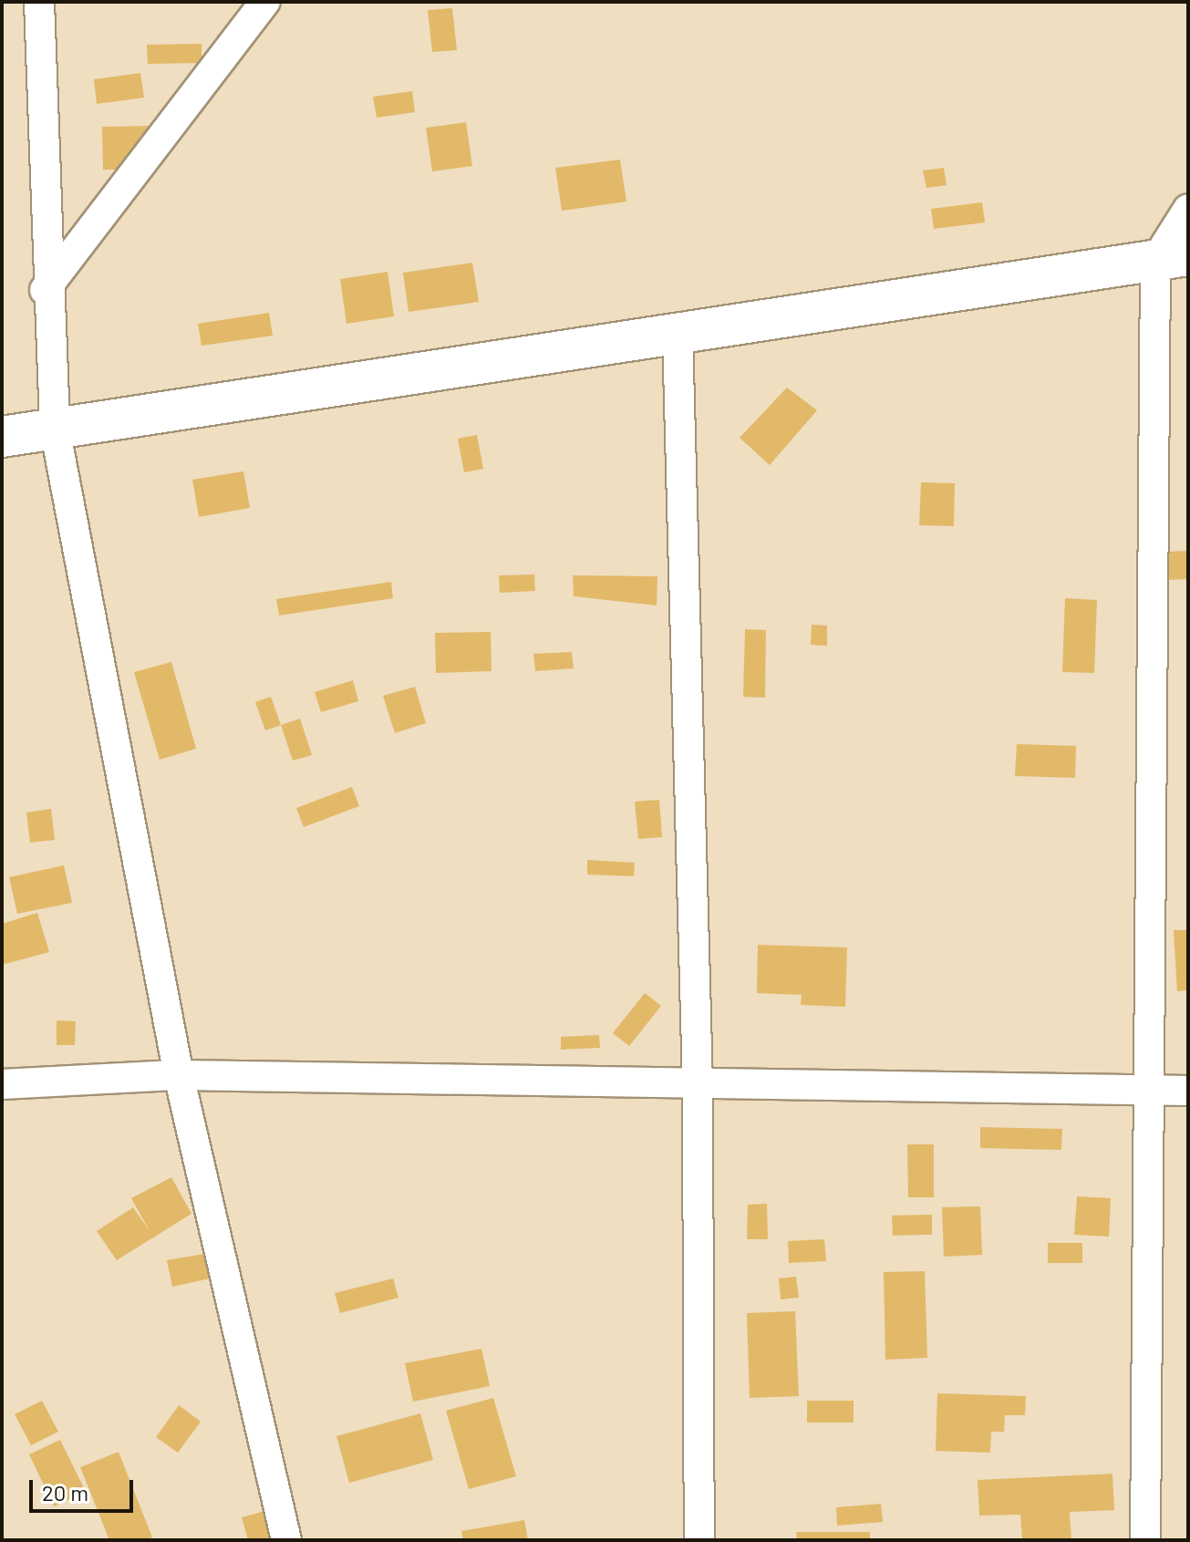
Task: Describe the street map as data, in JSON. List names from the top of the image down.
{
  "scale_bar": "20 m"
}
